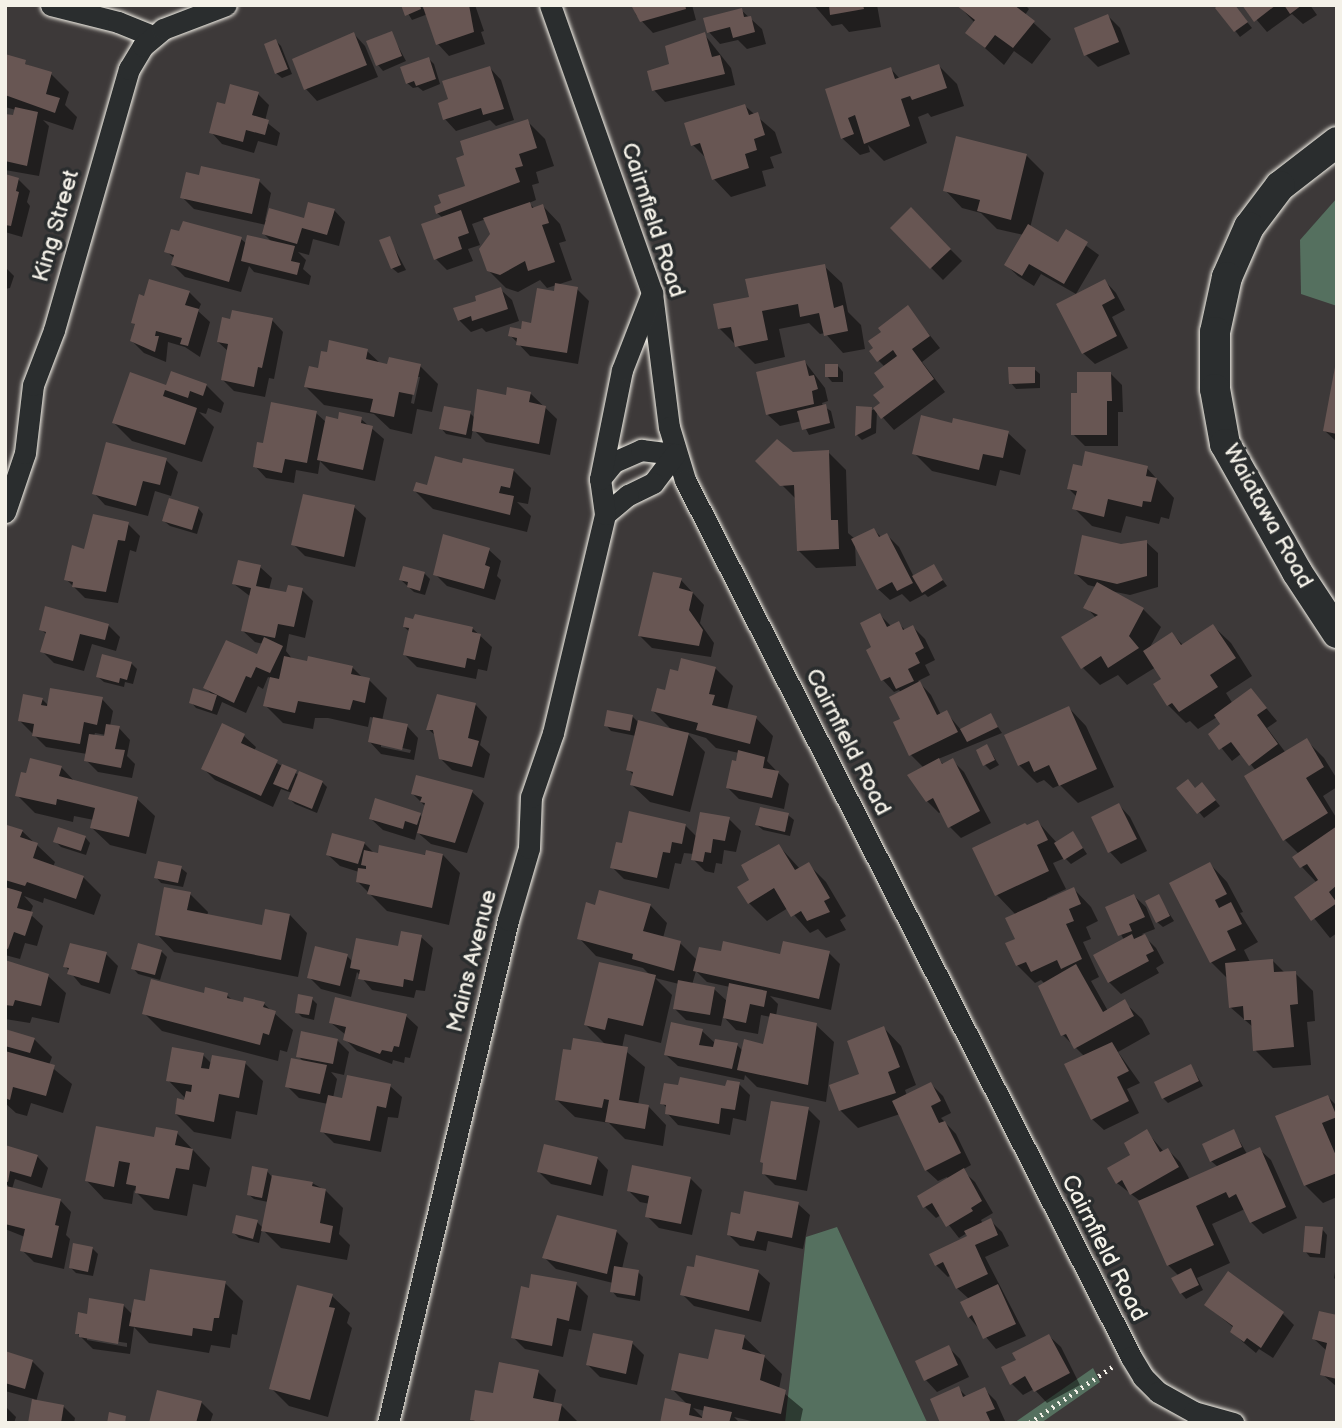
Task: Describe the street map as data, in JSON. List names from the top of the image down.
{
  "streets": {
    "main road": ["Waiatawa Road"],
    "street": ["Cairnfield Road", "King Street", "Mains Avenue"]
  },
  "crossings": [
    ["Cairnfield Road", "Mains Avenue"]
  ]
}
